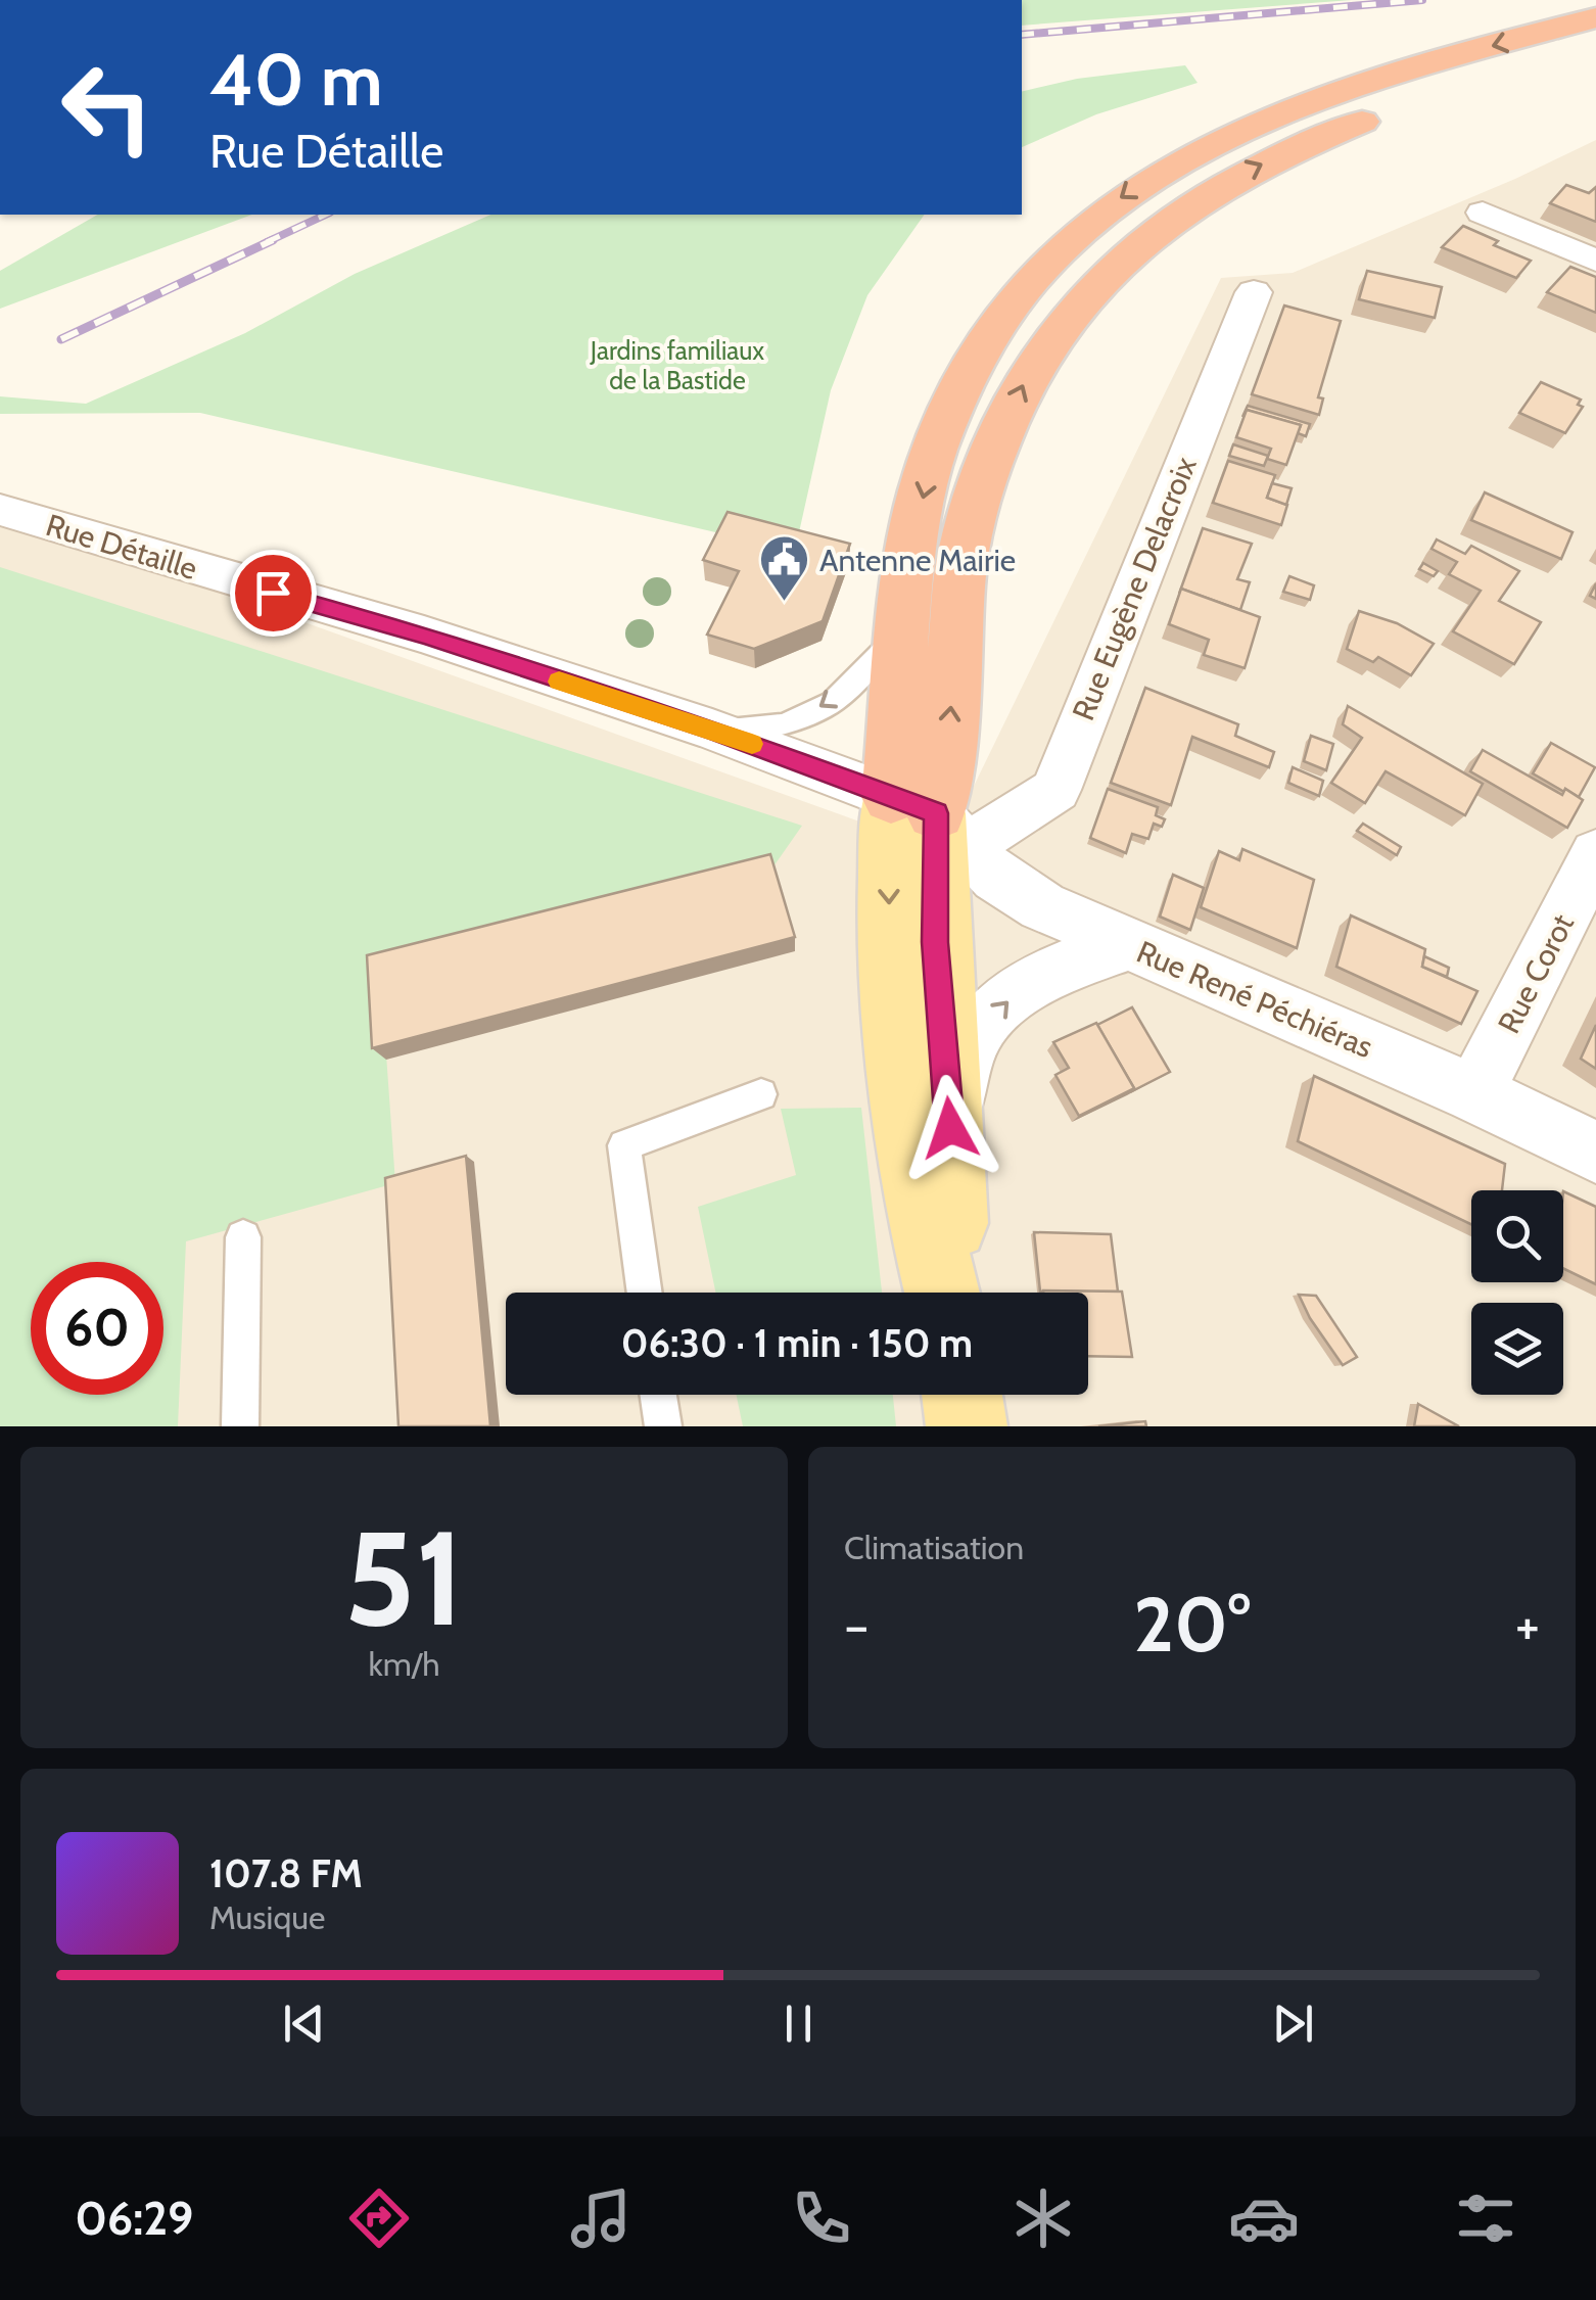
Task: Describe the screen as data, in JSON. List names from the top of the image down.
{
  "streets": {
    "street": [
      "Rue Détaille",
      "Rue Eugène Delacroix",
      "Rue Corot",
      "Rue René Péchiéras"
    ]
  },
  "crossings": [
    ["Rue Détaille", "Rue Eugène Delacroix"],
    ["Rue Détaille", "Rue René Péchiéras"],
    ["Rue Eugène Delacroix", "Rue René Péchiéras"],
    ["Rue Corot", "Rue René Péchiéras"]
  ],
  "parks": ["Jardins familiaux de la Bastide"],
  "places": {
    "public building": ["Antenne Mairie"]
  },
  "page": {
    "turn": ["40 m", "Rue Détaille"],
    "limit": "60",
    "trip": "06:30 · 1 min · 150 m",
    "tile": [
      ["51", "km/h"],
      "Climatisation"
    ],
    "heat": ["−", "20°", "+"],
    "song": ["107.8 FM", "Musique"],
    "tabs": "06:29"
  }
}
